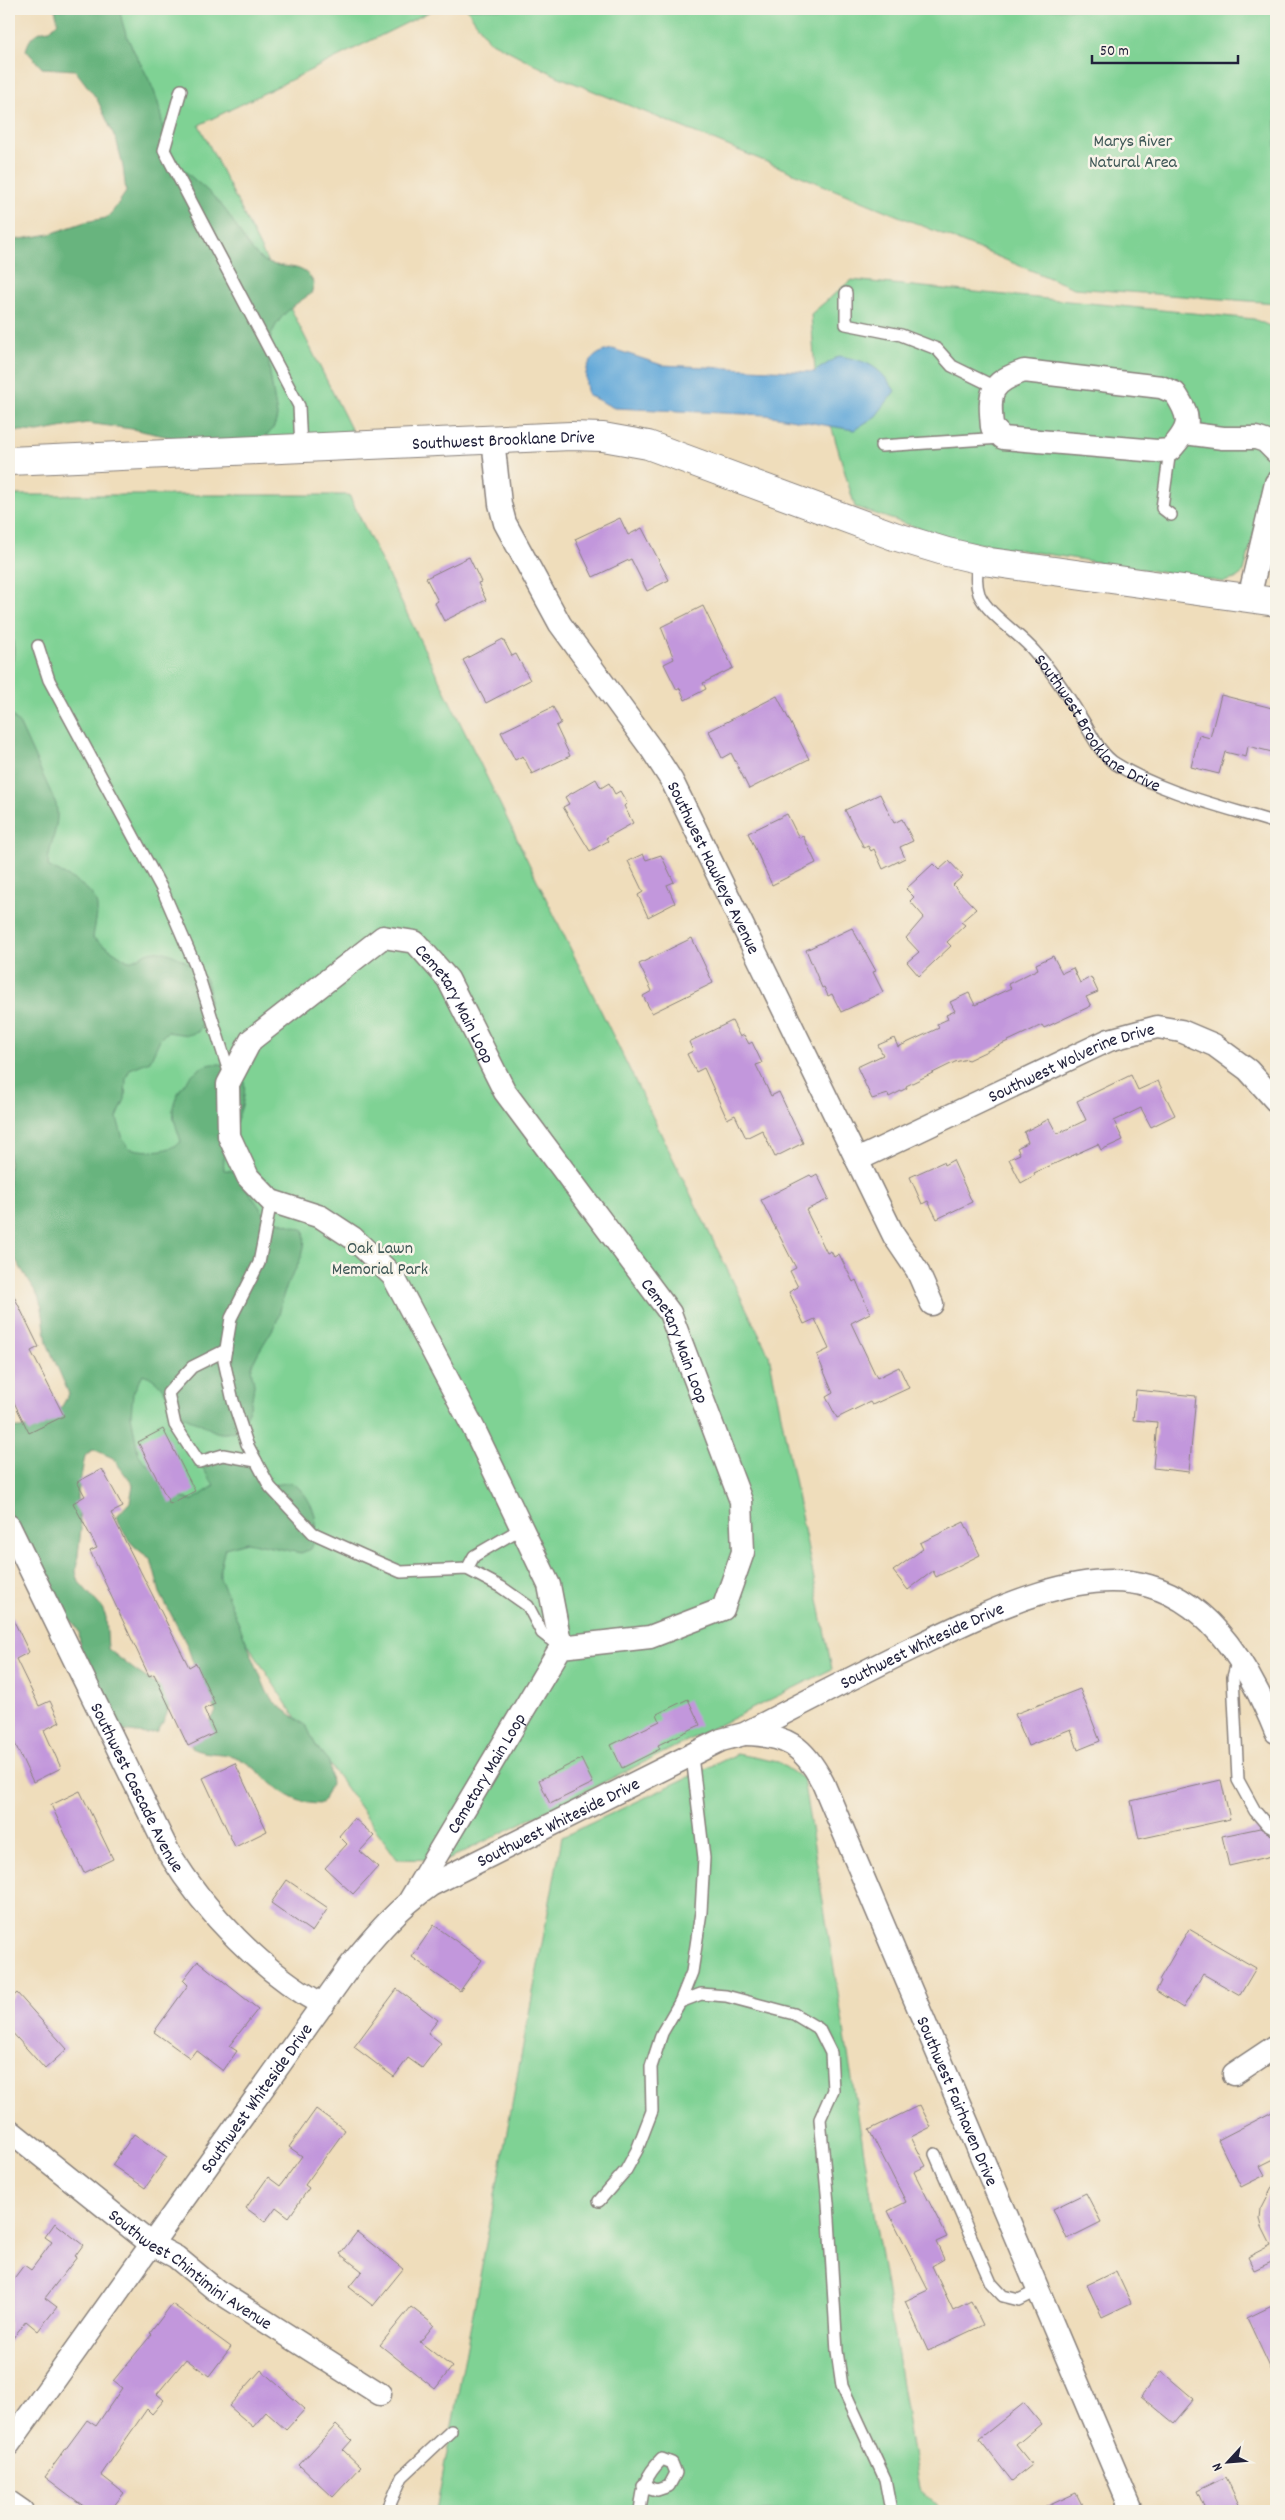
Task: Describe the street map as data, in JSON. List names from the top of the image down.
{
  "streets": {
    "street": [
      "Southwest Brooklane Drive",
      "Southwest Hawkeye Avenue",
      "Cemetary Main Loop",
      "Southwest Wolverine Drive",
      "Southwest Whiteside Drive",
      "Southwest Cascade Avenue",
      "Southwest Fairhaven Drive",
      "Southwest Chintimini Avenue"
    ]
  },
  "crossings": [
    ["Southwest Brooklane Drive", "Southwest Hawkeye Avenue"],
    ["Southwest Hawkeye Avenue", "Southwest Wolverine Drive"],
    ["Cemetary Main Loop", "Southwest Whiteside Drive"],
    ["Southwest Whiteside Drive", "Southwest Cascade Avenue"],
    ["Southwest Whiteside Drive", "Southwest Fairhaven Drive"],
    ["Southwest Whiteside Drive", "Southwest Chintimini Avenue"]
  ],
  "parks": ["Marys River Natural Area", "Oak Lawn Memorial Park"],
  "scale_bar": "50 m",
  "north": "bottom left"
}
